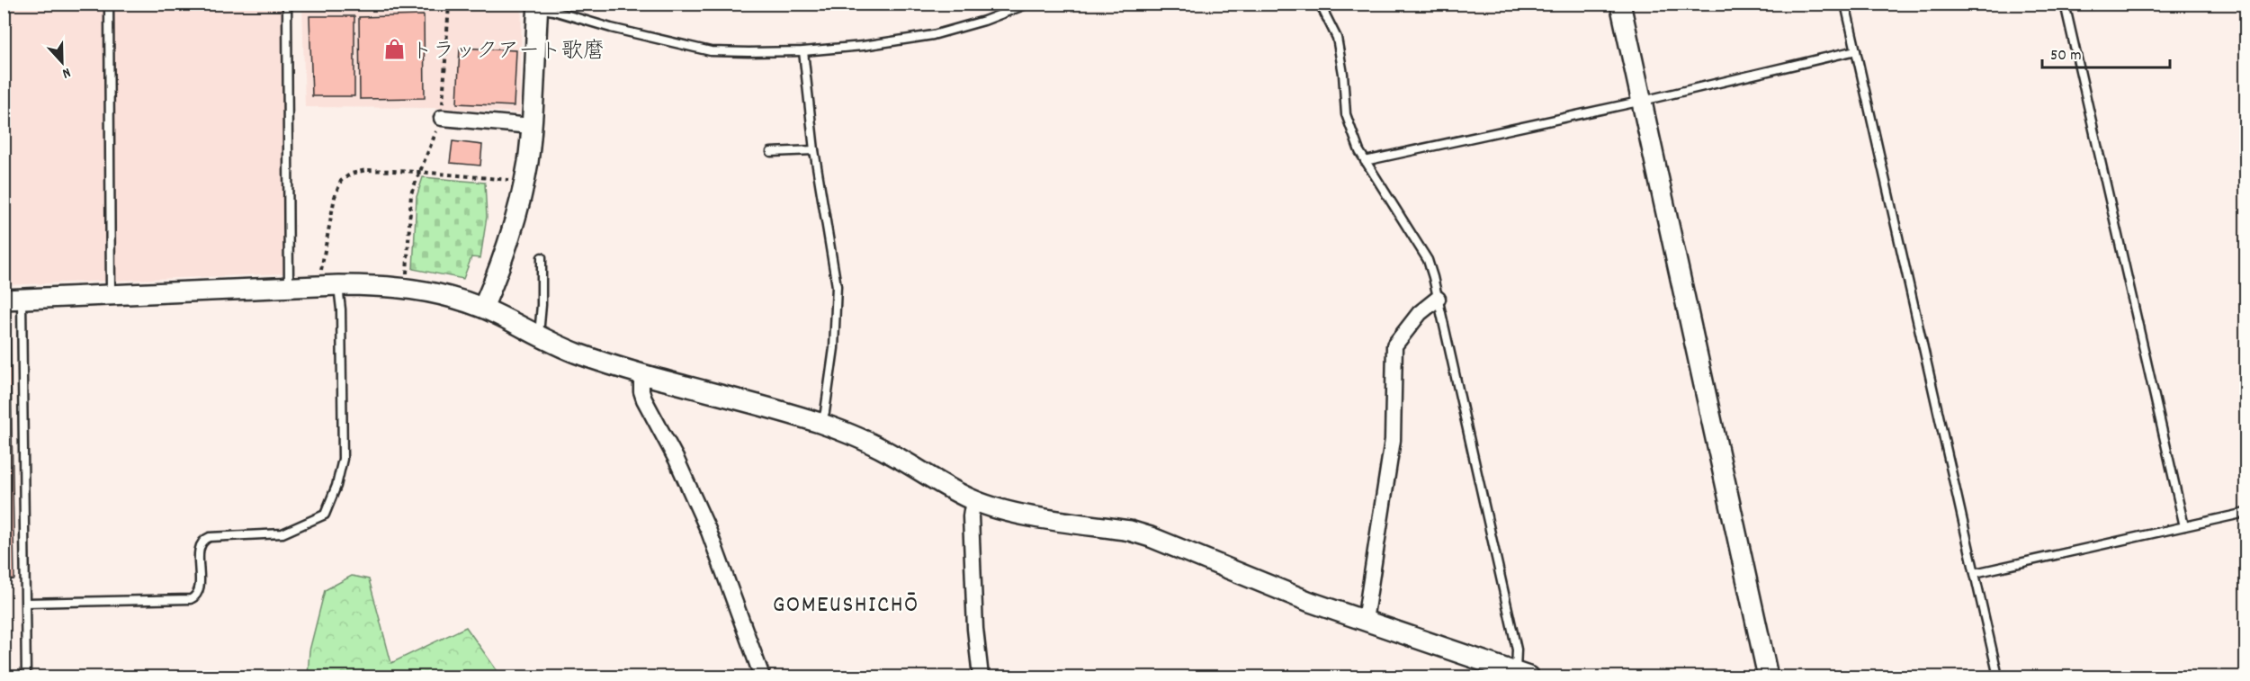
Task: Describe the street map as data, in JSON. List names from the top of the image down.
{
  "districts": ["GOMEUSHICHŌ"],
  "places": {
    "shop": ["トラックアート歌麿"]
  },
  "scale_bar": "50 m",
  "north": "bottom"
}
